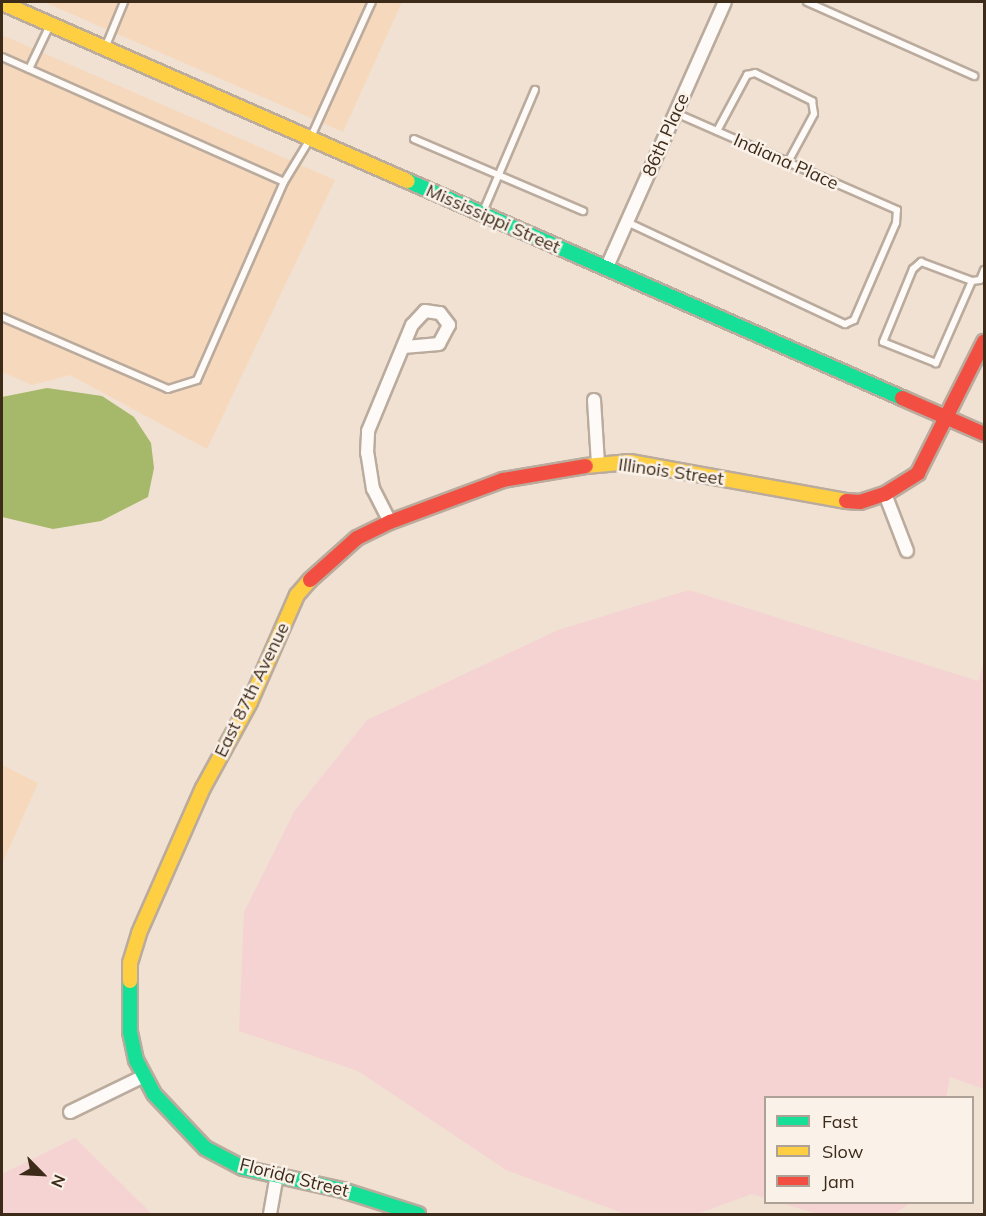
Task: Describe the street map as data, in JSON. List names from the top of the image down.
{
  "streets": {
    "street": [
      "86th Place",
      "Mississippi Street",
      "Illinois Street",
      "East 87th Avenue",
      "Florida Street"
    ],
    "lane": ["Indiana Place"]
  },
  "crossings": [
    ["86th Place", "Indiana Place"],
    ["86th Place", "Mississippi Street"],
    ["Illinois Street", "East 87th Avenue"],
    ["East 87th Avenue", "Florida Street"]
  ],
  "legend": ["Fast", "Slow", "Jam"],
  "north": "bottom right"
}
